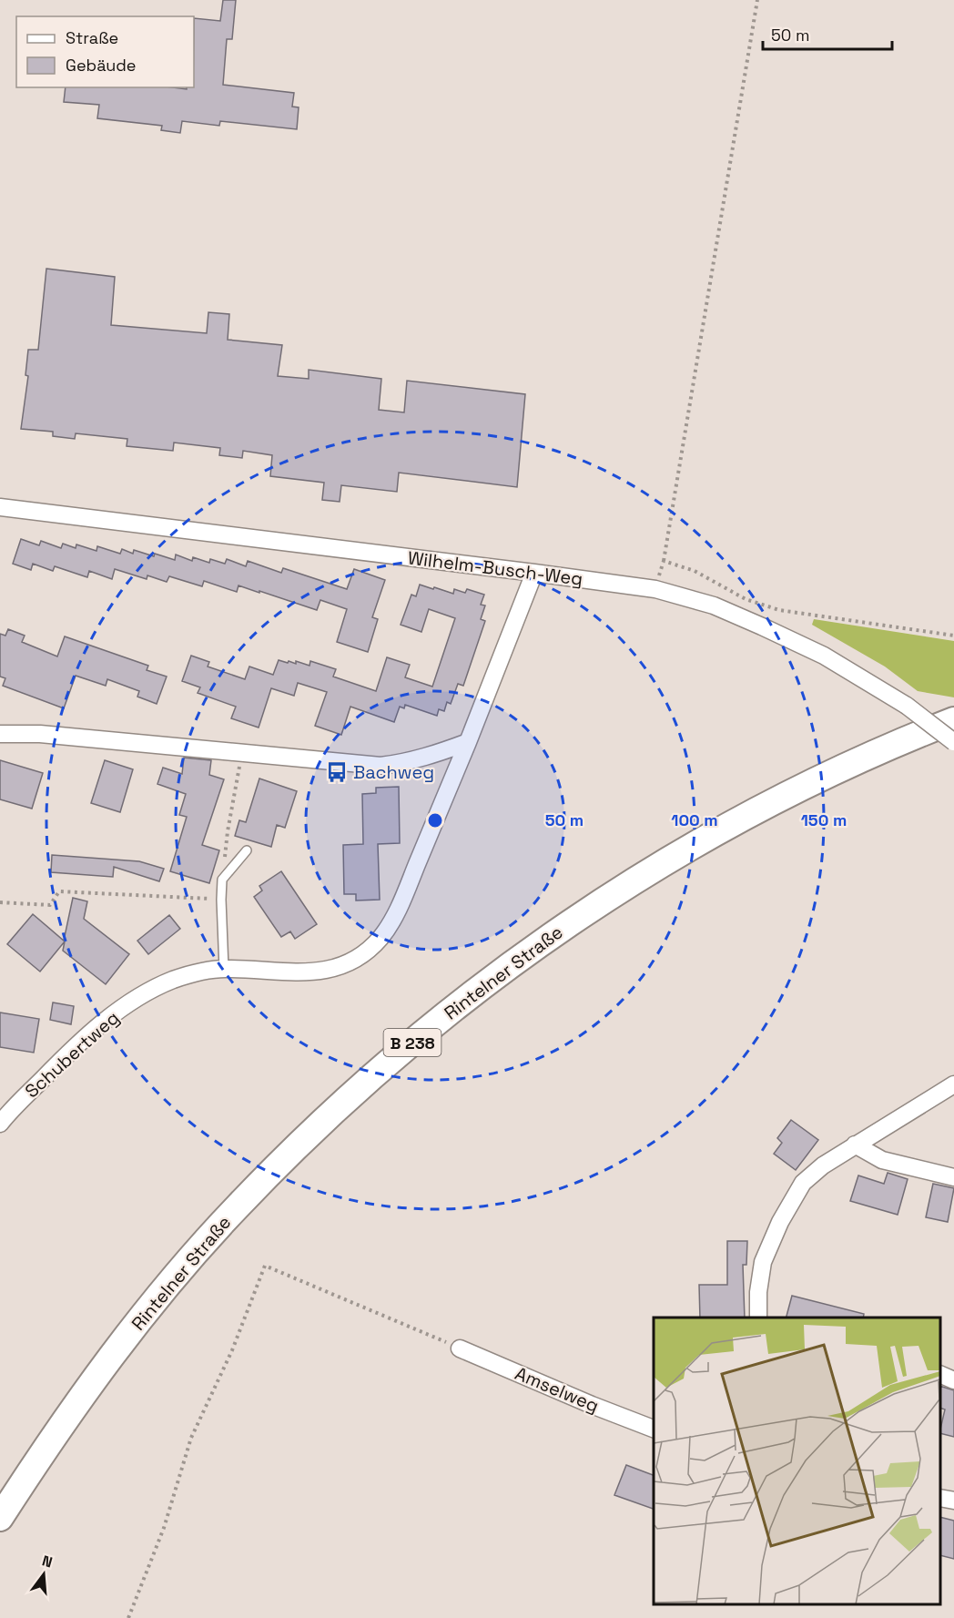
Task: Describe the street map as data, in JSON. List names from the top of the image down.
{
  "streets": {
    "main road": ["Rintelner Straße", "B 238"],
    "street": ["Wilhelm-Busch-Weg", "Schubertweg", "Amselweg"]
  },
  "places": {
    "bus stop": ["Bachweg"]
  },
  "legend": ["Straße", "Gebäude"],
  "scale_bar": "50 m",
  "north": "top",
  "rings": ["50 m", "100 m", "150 m"]
}
